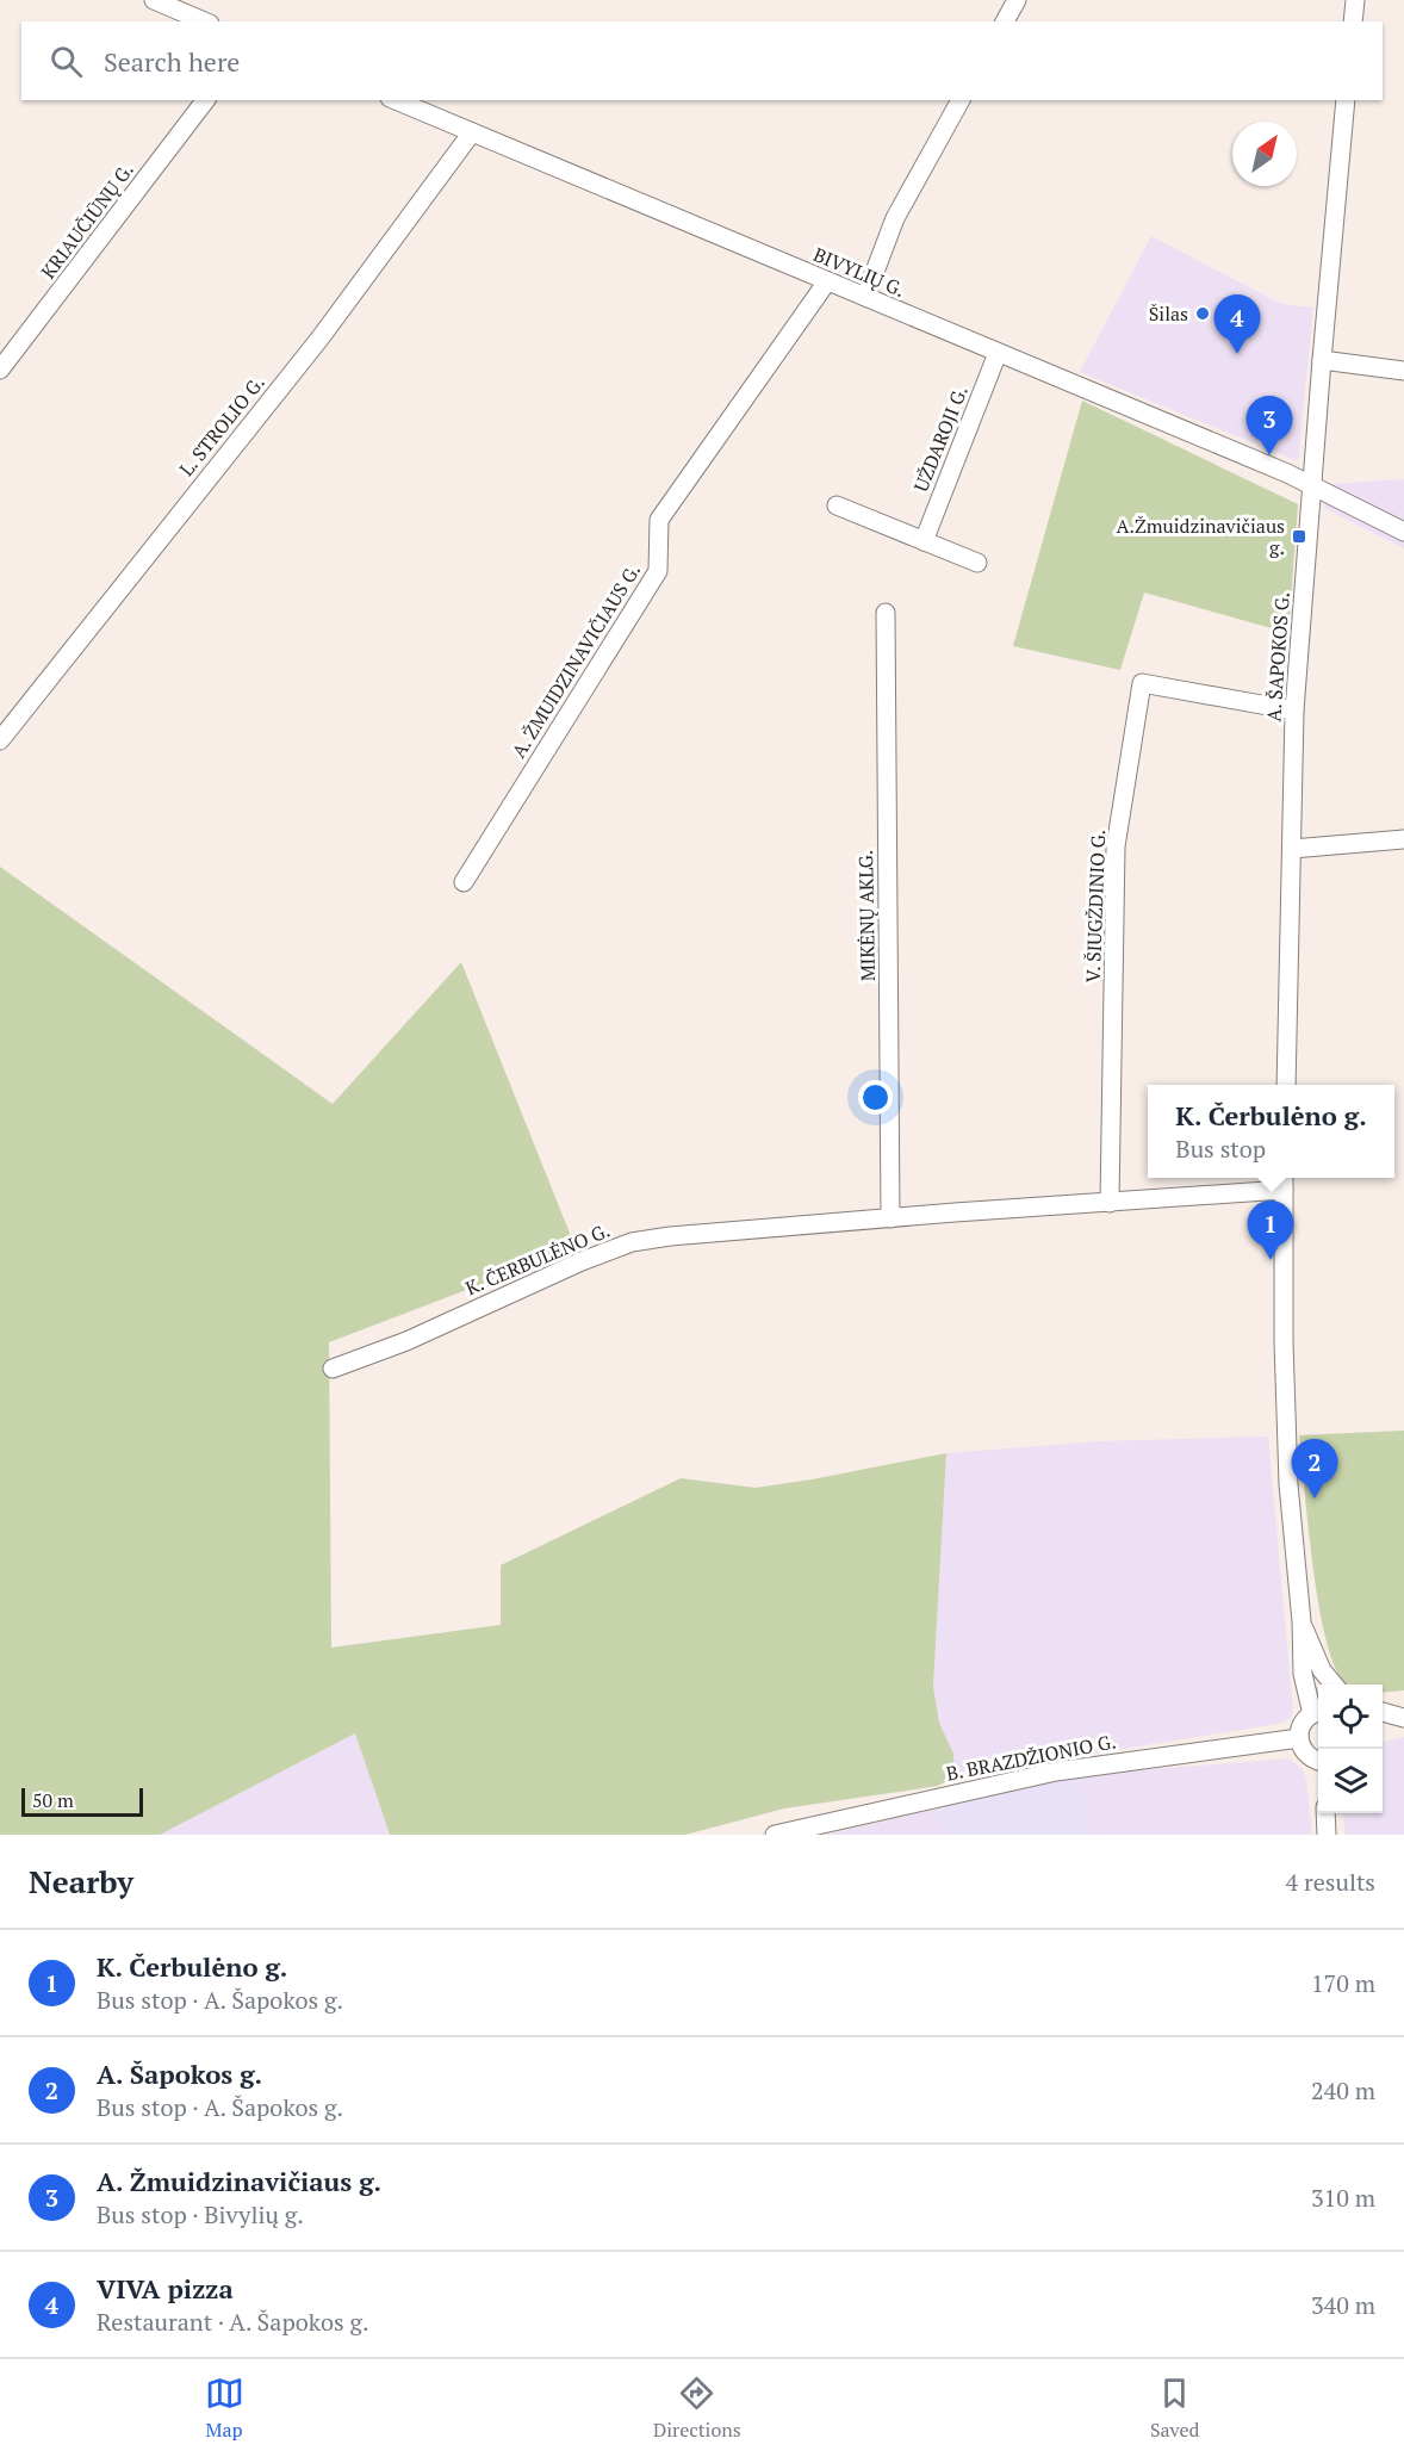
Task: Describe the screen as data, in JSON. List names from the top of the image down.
{
  "streets": {
    "street": [
      "KRIAUČIŪNŲ G.",
      "BIVYLIŲ G.",
      "L. STROLIO G.",
      "UŽDAROJI G.",
      "A. ŠAPOKOS G.",
      "A. ŽMUIDZINAVIČIAUS G.",
      "V. ŠIUGŽDINIO G.",
      "MIKĖNŲ AKLG.",
      "K. ČERBULĖNO G.",
      "B. BRAZDŽIONIO G."
    ]
  },
  "crossings": [
    ["BIVYLIŲ G.", "L. STROLIO G."],
    ["BIVYLIŲ G.", "UŽDAROJI G."],
    ["BIVYLIŲ G.", "A. ŠAPOKOS G."],
    ["BIVYLIŲ G.", "A. ŽMUIDZINAVIČIAUS G."],
    ["A. ŠAPOKOS G.", "V. ŠIUGŽDINIO G."],
    ["V. ŠIUGŽDINIO G.", "K. ČERBULĖNO G."],
    ["MIKĖNŲ AKLG.", "K. ČERBULĖNO G."]
  ],
  "places": {
    "other": ["Šilas"],
    "transit": ["A.Žmuidzinavičiaus g."]
  },
  "scale_bar": "50 m",
  "north": "top right",
  "page": {
    "search": "Search here",
    "pins": [
      "4",
      "3",
      "1",
      "2"
    ],
    "popup": ["K. Čerbulėno g.", "Bus stop"],
    "scale": "50 m",
    "heading": ["Nearby", "4 results"],
    "list": [
      {
        "mark": "1",
        "name": "K. Čerbulėno g.",
        "note": "Bus stop · A. Šapokos g.",
        "value": "170 m"
      },
      {
        "mark": "2",
        "name": "A. Šapokos g.",
        "note": "Bus stop · A. Šapokos g.",
        "value": "240 m"
      },
      {
        "mark": "3",
        "name": "A. Žmuidzinavičiaus g.",
        "note": "Bus stop · Bivylių g.",
        "value": "310 m"
      },
      {
        "mark": "4",
        "name": "VIVA pizza",
        "note": "Restaurant · A. Šapokos g.",
        "value": "340 m"
      }
    ],
    "nav": ["Map", "Directions", "Saved"]
  }
}
